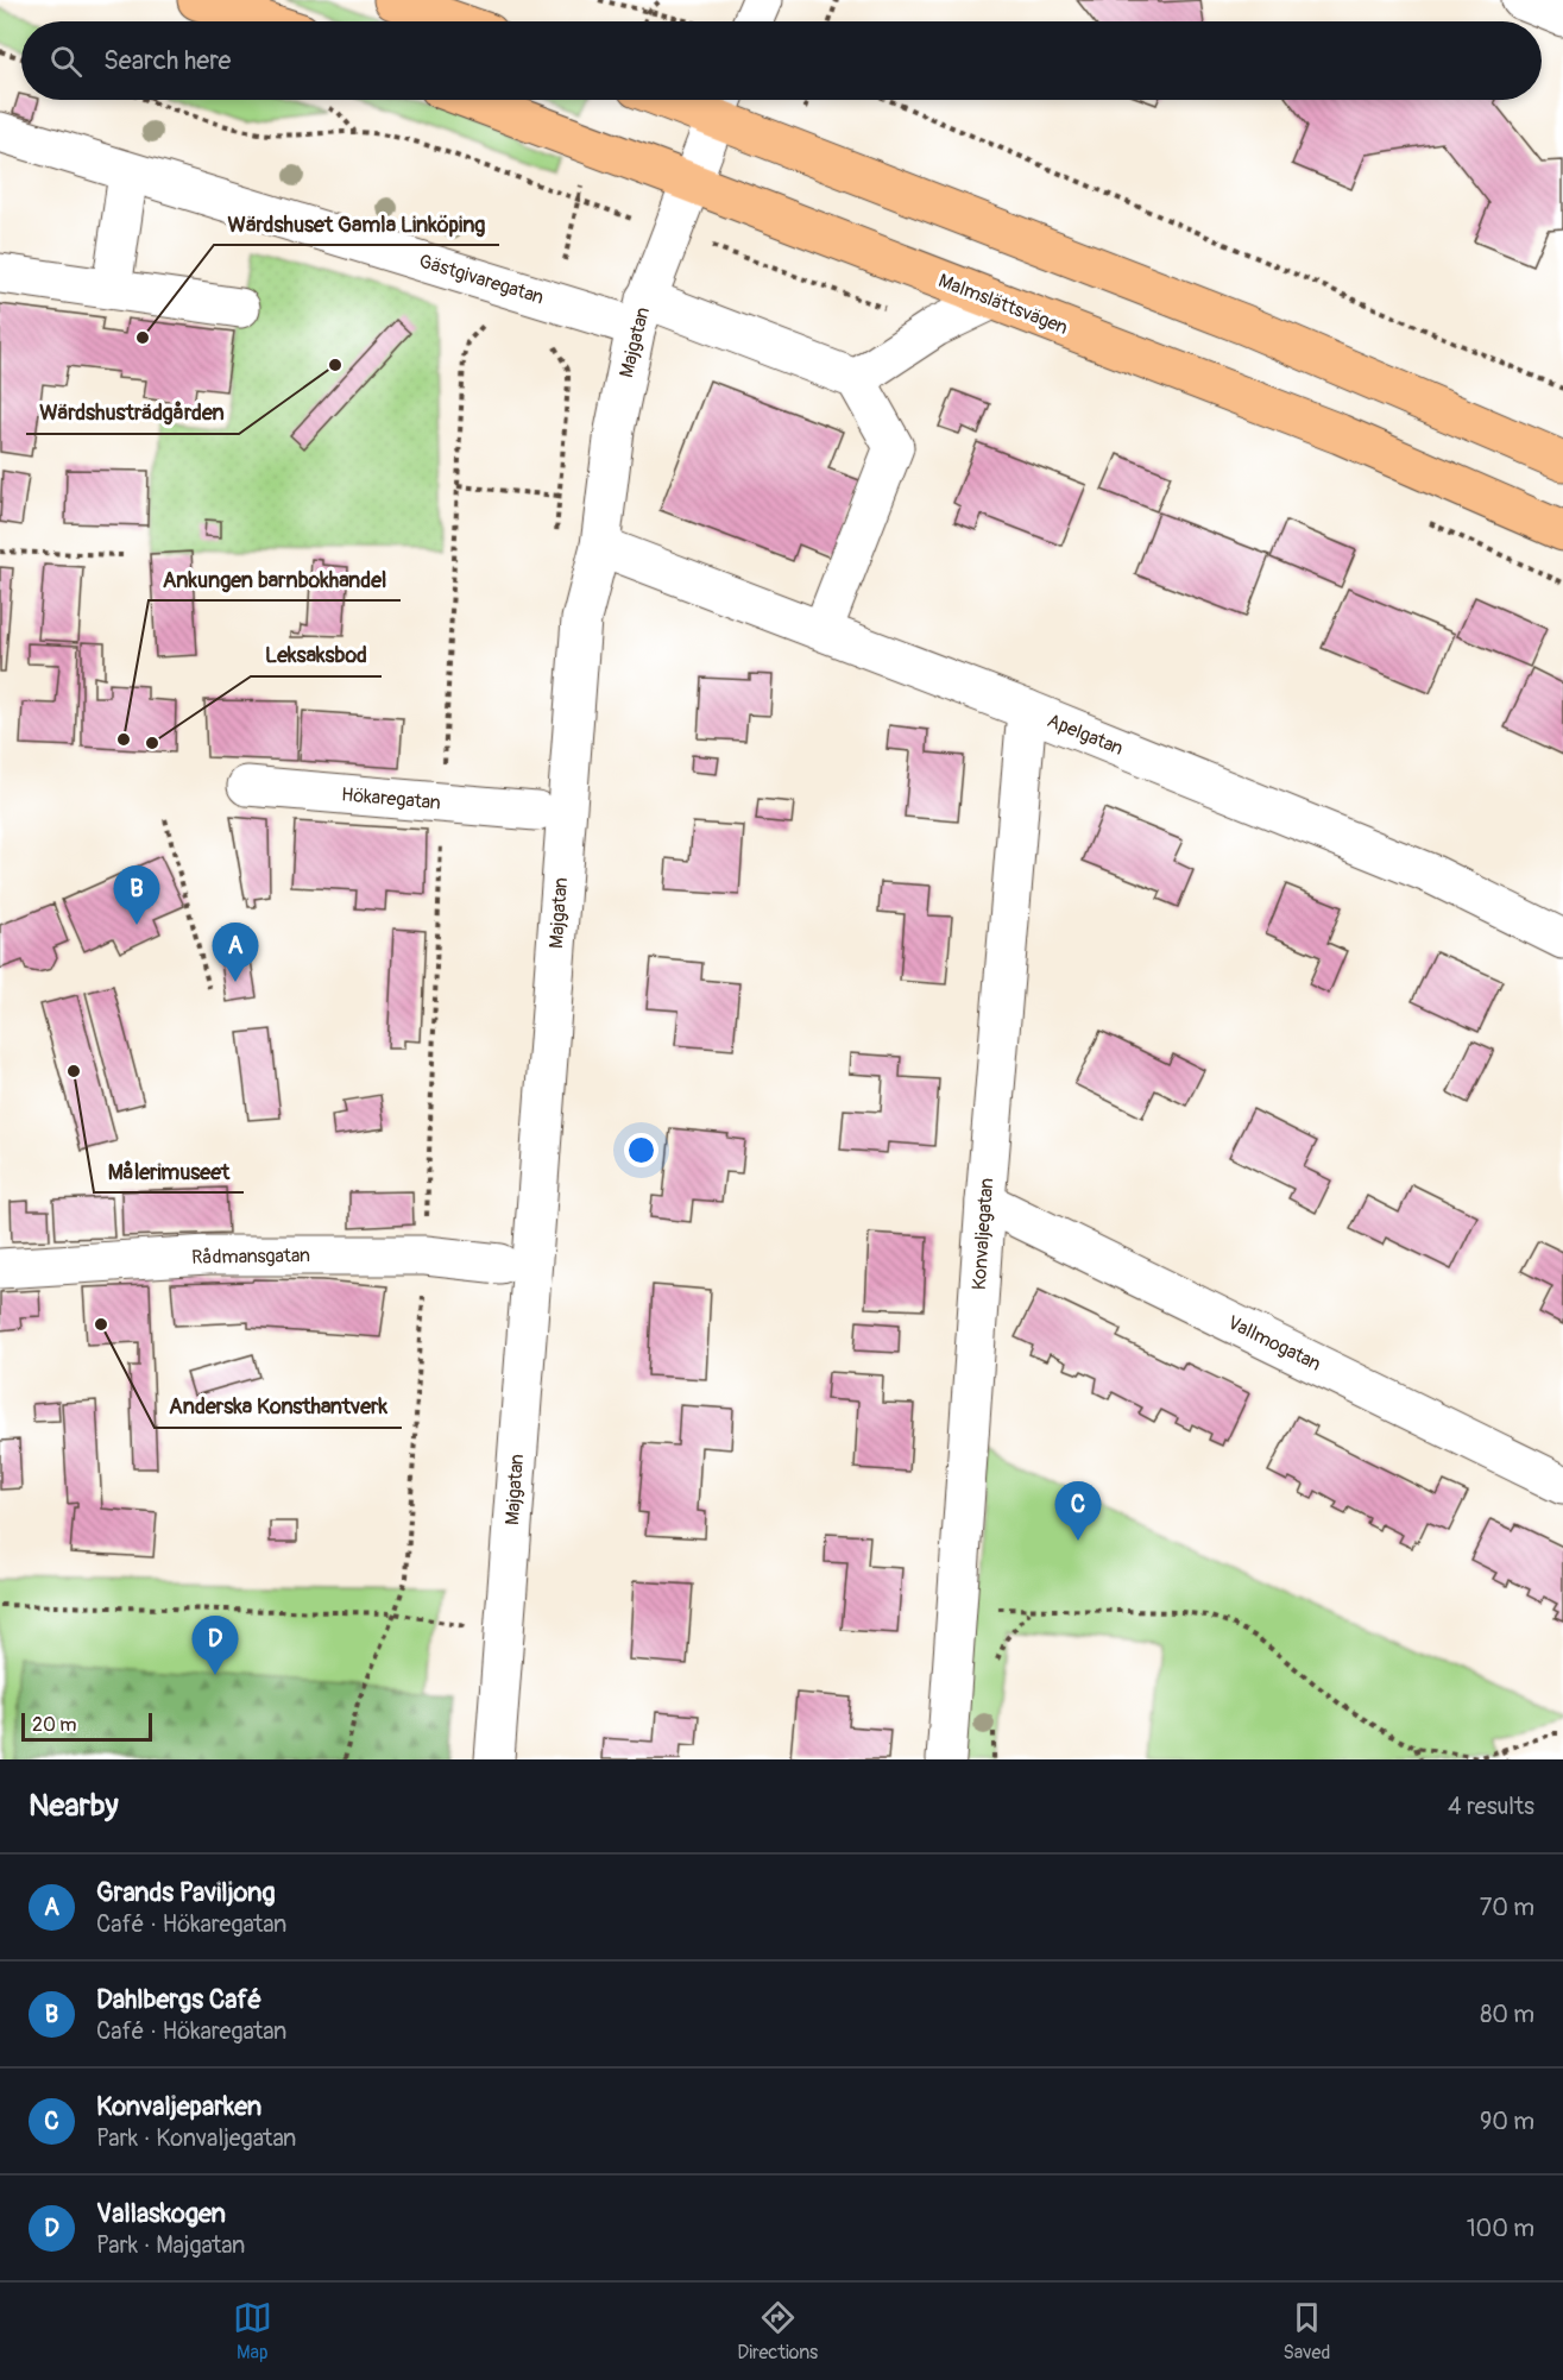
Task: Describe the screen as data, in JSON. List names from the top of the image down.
{
  "streets": {
    "main road": ["Malmslättsvägen"],
    "street": [
      "Gästgivaregatan",
      "Majgatan",
      "Apelgatan",
      "Hökaregatan",
      "Konvaljegatan",
      "Rådmansgatan",
      "Vallmogatan"
    ]
  },
  "crossings": [
    ["Gästgivaregatan", "Majgatan"],
    ["Malmslättsvägen", "Majgatan"],
    ["Majgatan", "Apelgatan"],
    ["Apelgatan", "Konvaljegatan"],
    ["Konvaljegatan", "Vallmogatan"]
  ],
  "places": [
    "Wärdshuset Gamla Linköping",
    "Wärdshusträdgården",
    "Ankungen barnbokhandel",
    "Leksaksbod",
    "Målerimuseet",
    "Anderska Konsthantverk"
  ],
  "scale_bar": "20 m",
  "page": {
    "search": "Search here",
    "pins": [
      "B",
      "A",
      "C",
      "D"
    ],
    "scale": "20 m",
    "heading": ["Nearby", "4 results"],
    "list": [
      {
        "mark": "A",
        "name": "Grands Paviljong",
        "note": "Café · Hökaregatan",
        "value": "70 m"
      },
      {
        "mark": "B",
        "name": "Dahlbergs Café",
        "note": "Café · Hökaregatan",
        "value": "80 m"
      },
      {
        "mark": "C",
        "name": "Konvaljeparken",
        "note": "Park · Konvaljegatan",
        "value": "90 m"
      },
      {
        "mark": "D",
        "name": "Vallaskogen",
        "note": "Park · Majgatan",
        "value": "100 m"
      }
    ],
    "nav": ["Map", "Directions", "Saved"]
  }
}
